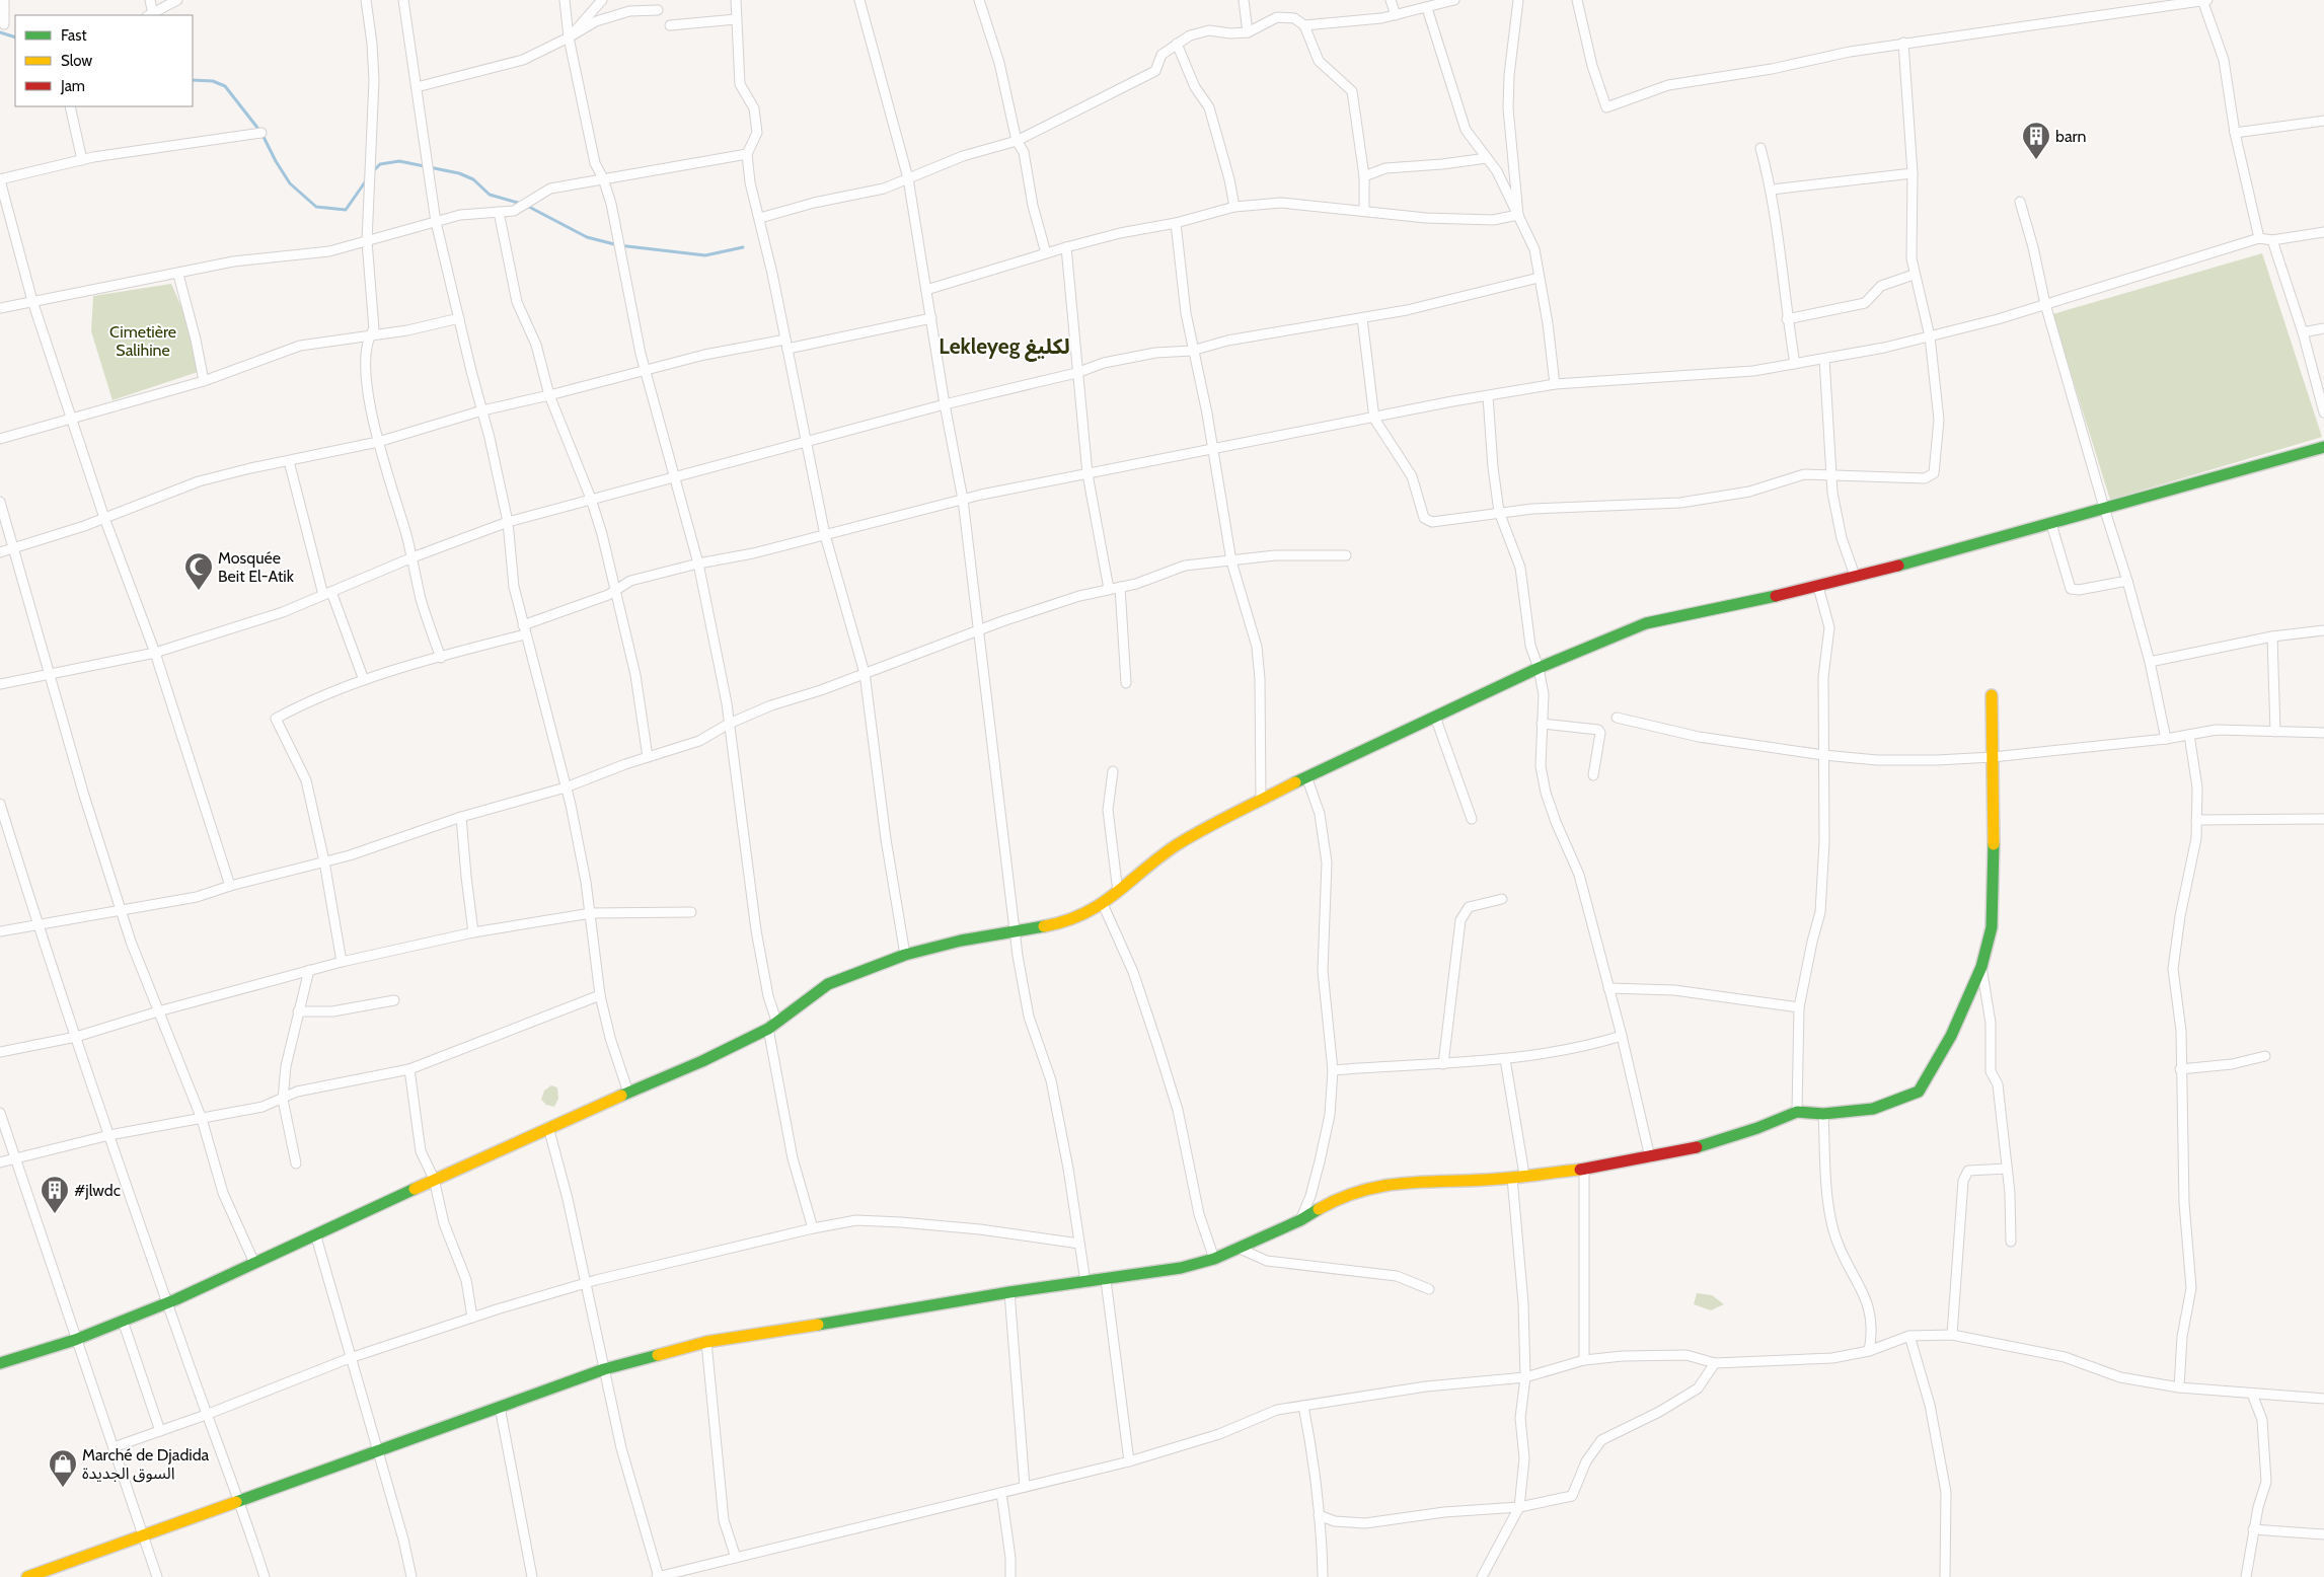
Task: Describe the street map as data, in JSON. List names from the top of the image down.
{
  "districts": ["Lekleyeg لكليغ"],
  "parks": ["Cimetière Salihine"],
  "places": {
    "building": ["barn", "#jlwdc"],
    "mosque": ["Mosquée Beit El-Atik"],
    "shop": ["Marché de Djadida السوق الجديدة"]
  },
  "legend": ["Fast", "Slow", "Jam"]
}
